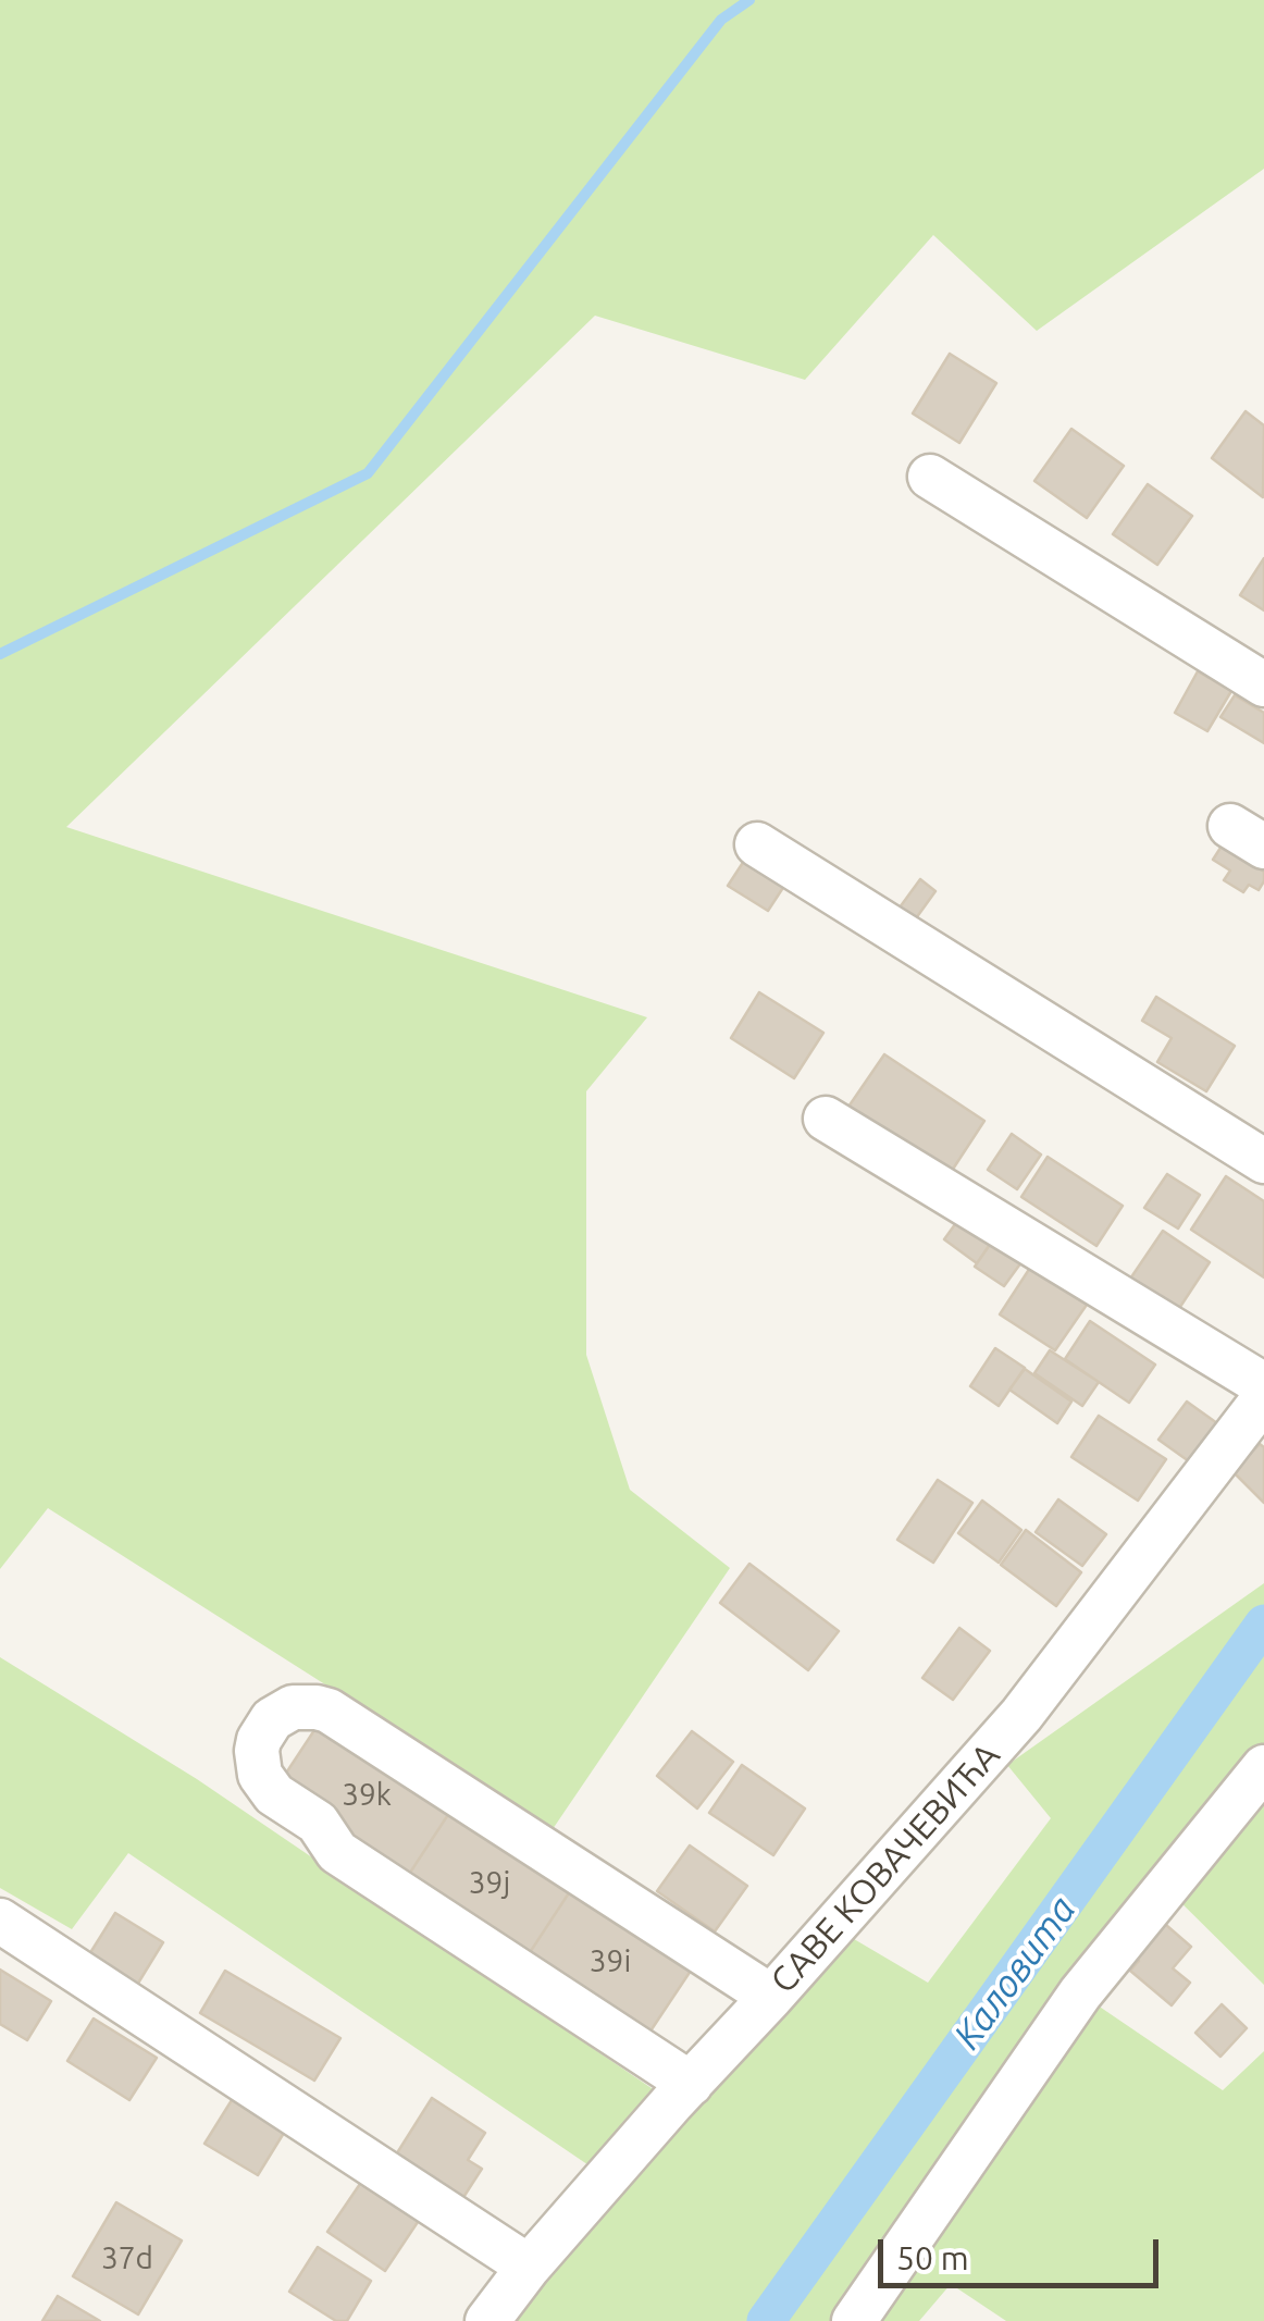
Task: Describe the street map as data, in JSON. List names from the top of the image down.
{
  "streets": {
    "street": ["САВЕ КОВАЧЕВИЋА"]
  },
  "water": ["Каловита"],
  "house_numbers": [
    "39k",
    "39j",
    "39i",
    "37d"
  ],
  "scale_bar": "50 m"
}
